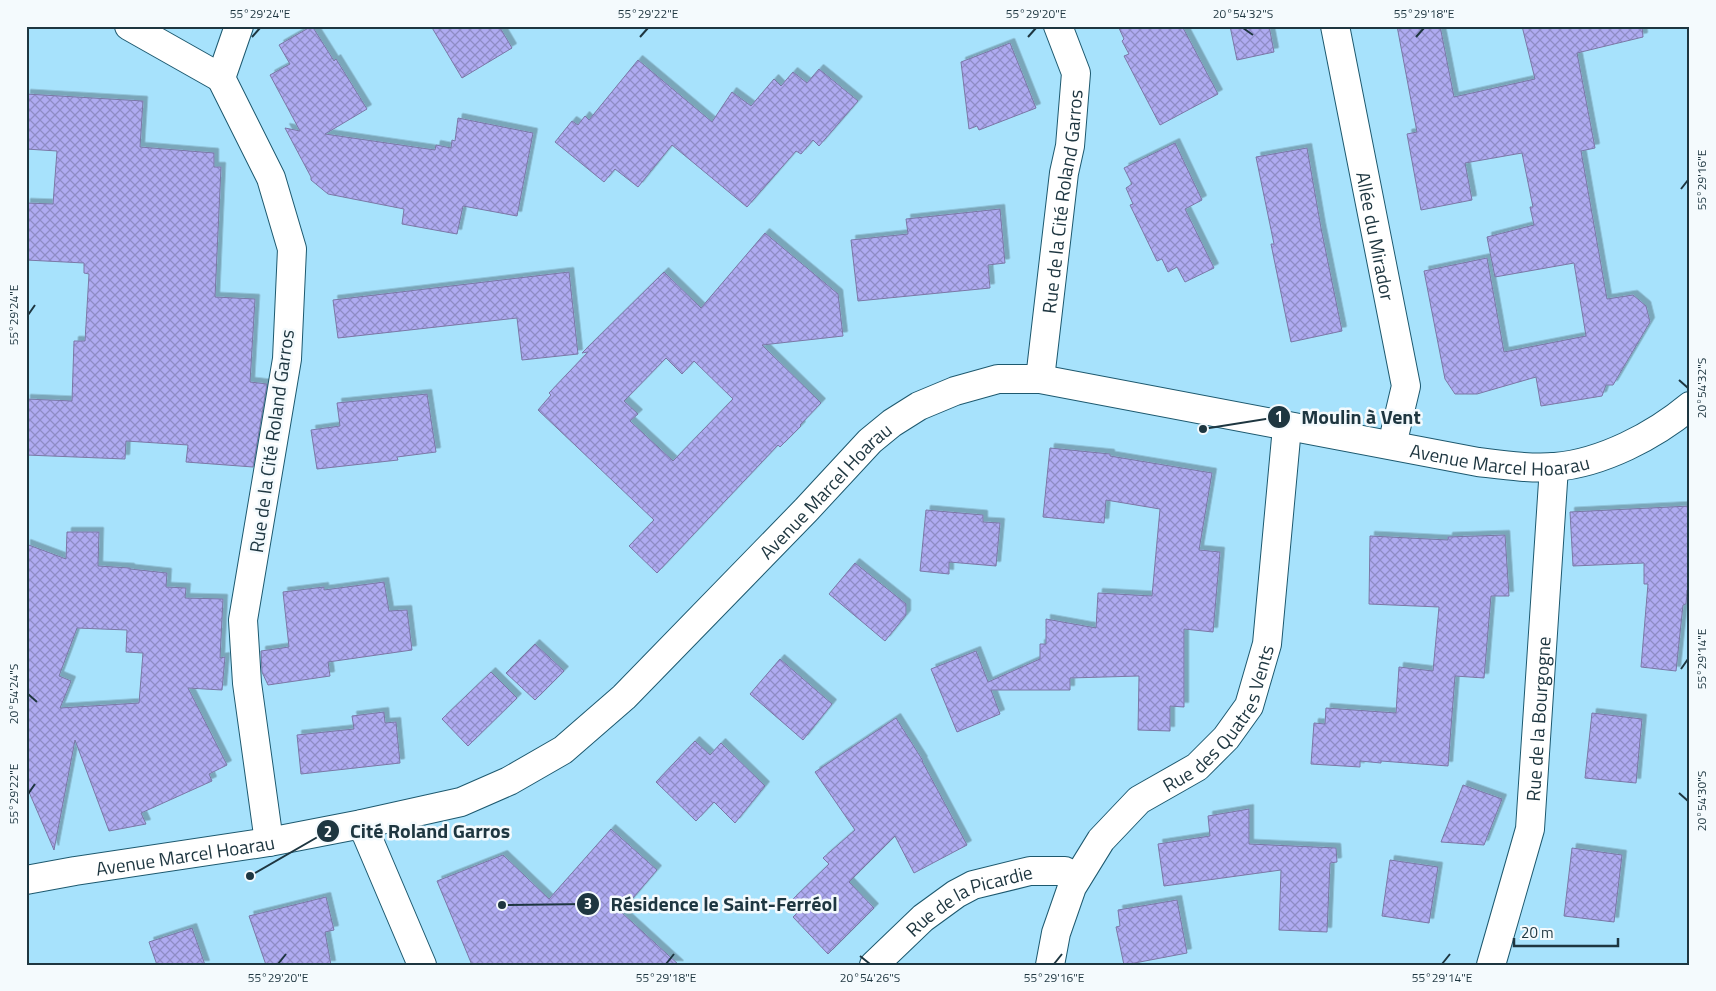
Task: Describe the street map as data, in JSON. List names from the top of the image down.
{
  "streets": {
    "street": [
      "Rue de la Cité Roland Garros",
      "Allée du Mirador",
      "Avenue Marcel Hoarau",
      "Rue des Quatres Vents",
      "Rue de la Bourgogne",
      "Rue de la Picardie"
    ]
  },
  "crossings": [
    ["Rue de la Cité Roland Garros", "Avenue Marcel Hoarau"],
    ["Allée du Mirador", "Avenue Marcel Hoarau"],
    ["Avenue Marcel Hoarau", "Rue des Quatres Vents"],
    ["Avenue Marcel Hoarau", "Rue de la Bourgogne"],
    ["Rue des Quatres Vents", "Rue de la Picardie"]
  ],
  "places": ["Moulin à Vent", "Cité Roland Garros", "Résidence le Saint-Ferréol"],
  "scale_bar": "20 m",
  "coordinates": [
    "55°29'24\"E",
    "55°29'22\"E",
    "55°29'20\"E",
    "20°54'32\"S",
    "55°29'18\"E",
    "55°29'16\"E",
    "55°29'14\"E",
    "20°54'24\"S",
    "20°54'30\"S",
    "20°54'26\"S"
  ]
}
